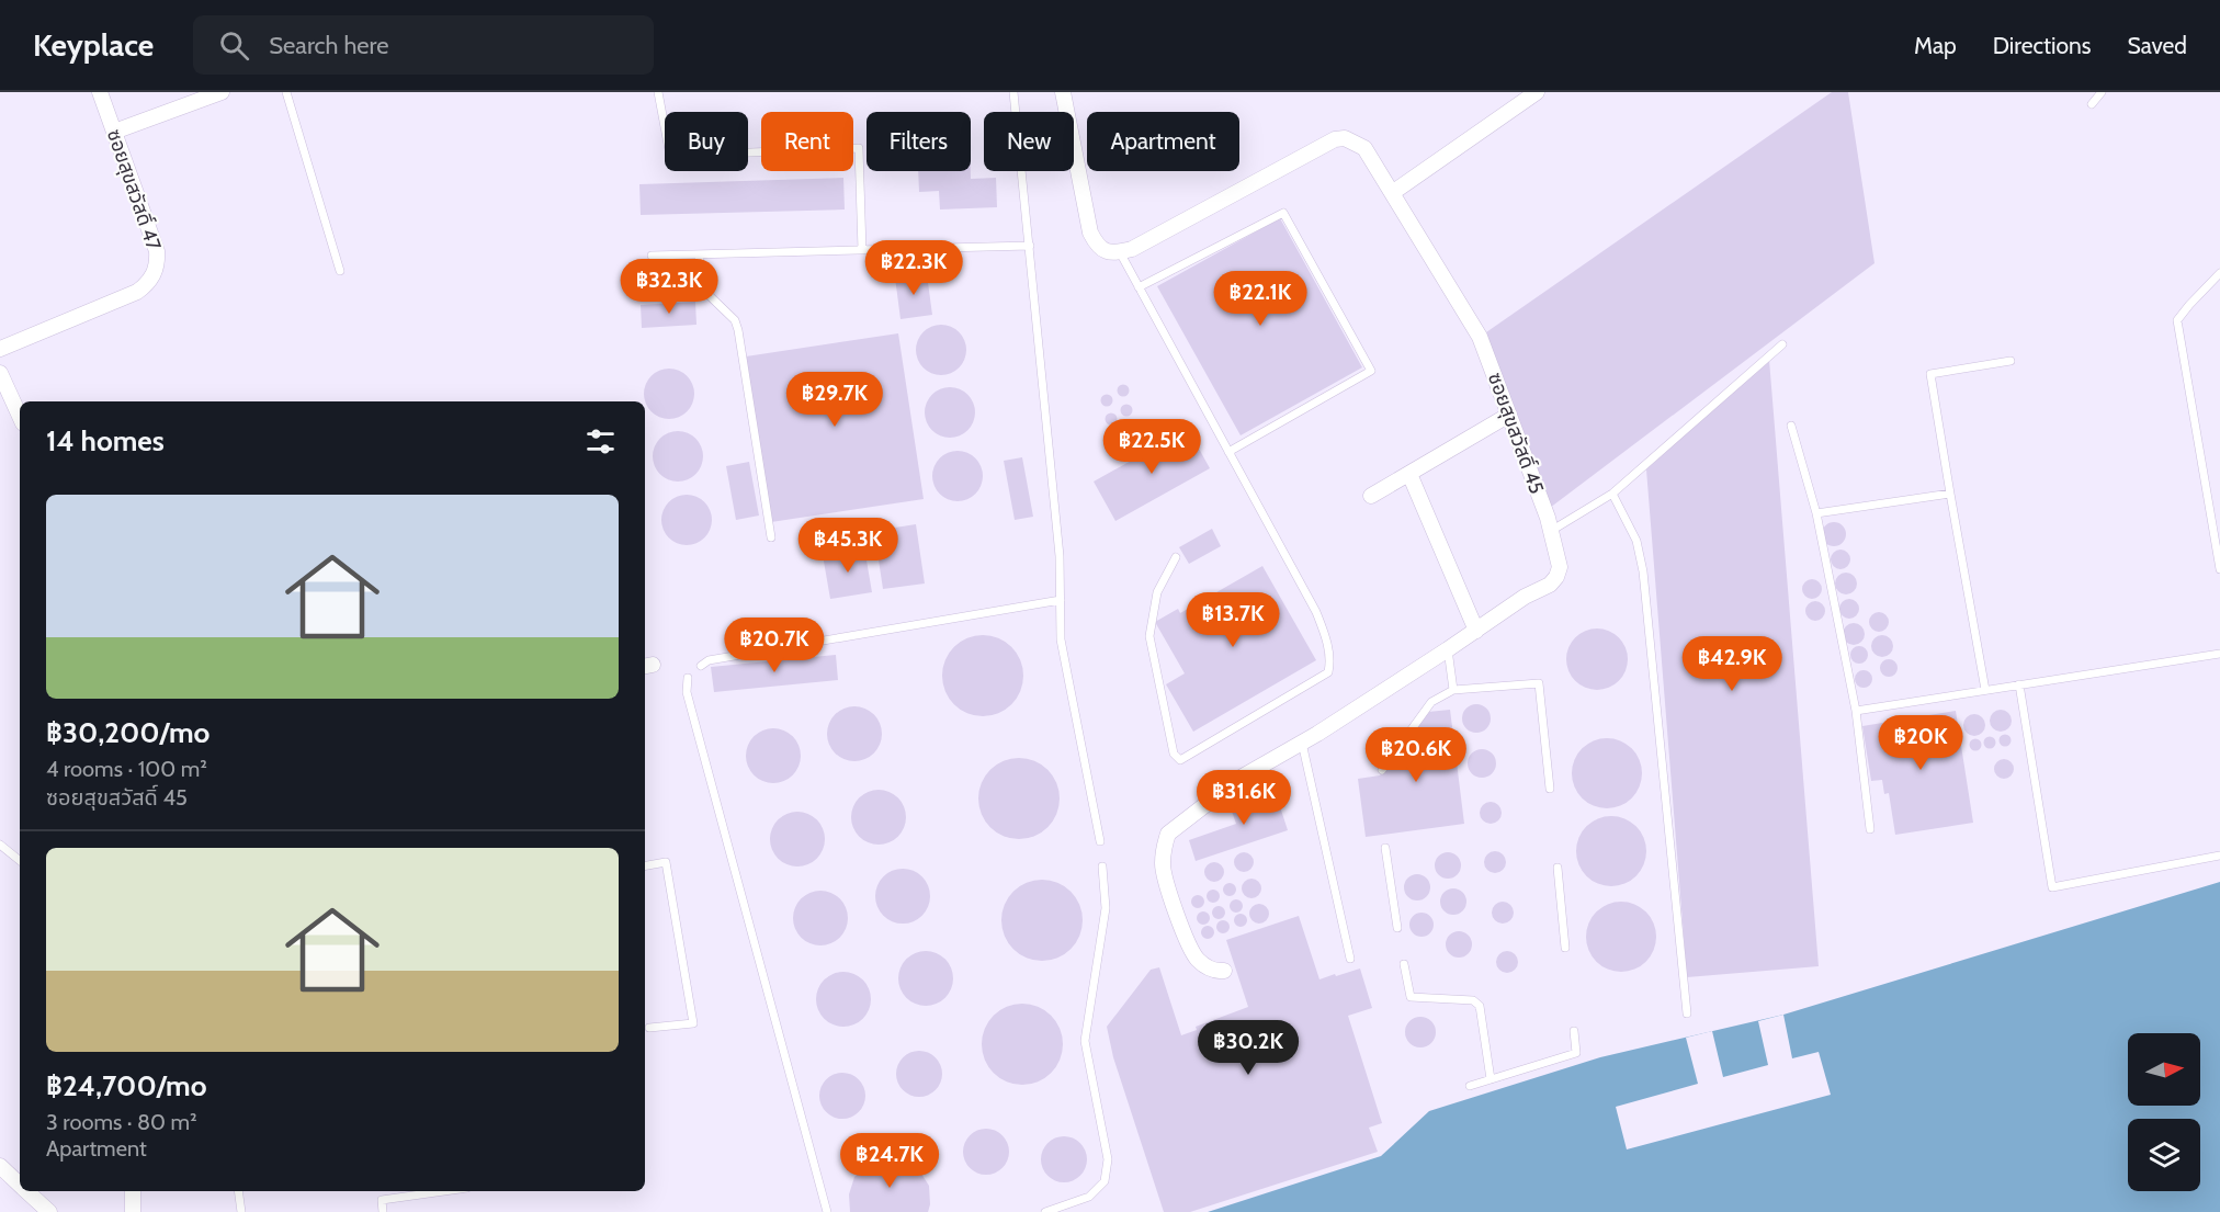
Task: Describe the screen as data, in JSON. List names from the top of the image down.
{
  "streets": {
    "street": ["ซอยสุขสวัสดิ์ 47", "ซอยสุขสวัสดิ์ 45"]
  },
  "north": "right",
  "page": {
    "header": "Keyplace",
    "search": "Search here",
    "nav": ["Map", "Directions", "Saved"],
    "chip": [
      "Buy",
      "Rent",
      "Filters",
      "New",
      "Apartment"
    ],
    "price": [
      "฿22.3K",
      "฿32.3K",
      "฿22.1K",
      "฿29.7K",
      "฿22.5K",
      "฿45.3K",
      "฿13.7K",
      "฿20.7K",
      "฿42.9K",
      "฿20K",
      "฿20.6K",
      "฿31.6K",
      "฿30.2K",
      "฿24.7K"
    ],
    "heading": "14 homes",
    "list": [
      {
        "name": "฿30,200/mo",
        "note": "4 rooms · 100 m² · ซอยสุขสวัสดิ์ 45"
      },
      {
        "name": "฿24,700/mo",
        "note": "3 rooms · 80 m² · Apartment"
      }
    ]
  }
}
